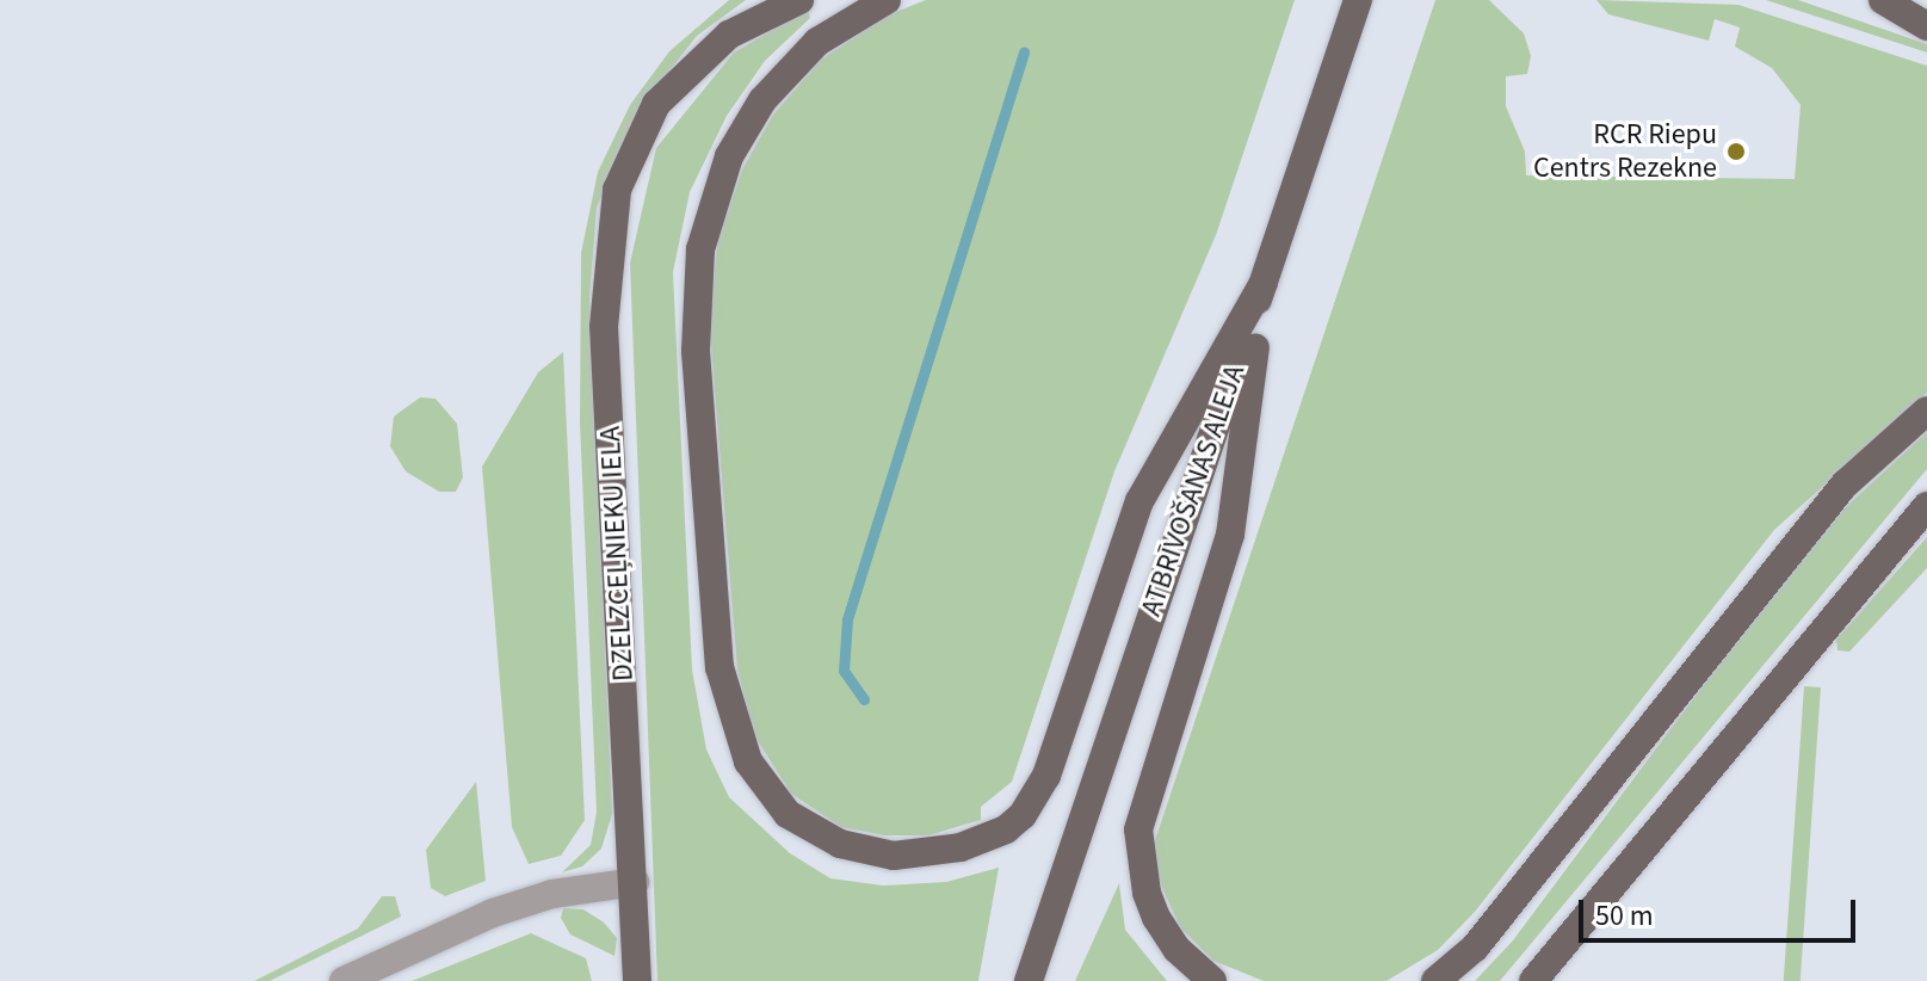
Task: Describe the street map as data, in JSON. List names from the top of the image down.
{
  "streets": {
    "main road": ["ATBRĪVOŠANAS ALEJA", "DZELZCEĻNIEKU IELA"]
  },
  "places": ["RCR Riepu Centrs Rezekne"],
  "scale_bar": "50 m"
}
